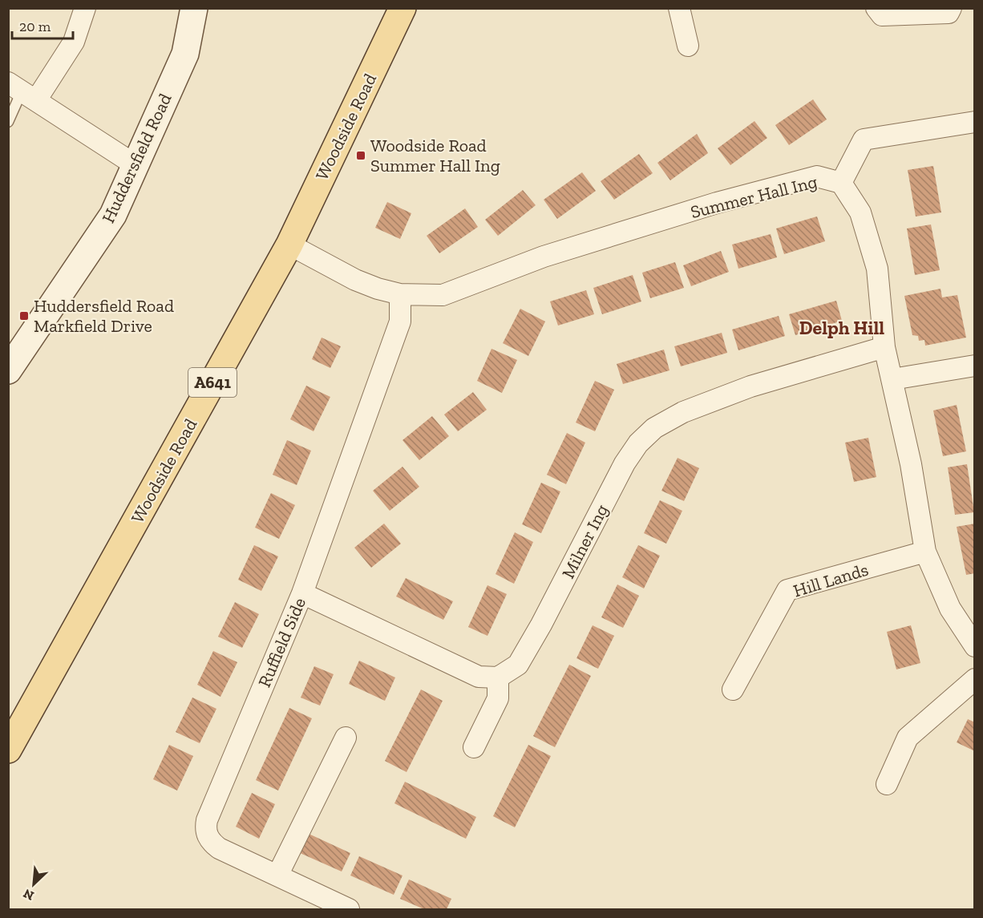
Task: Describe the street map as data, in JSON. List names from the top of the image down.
{
  "streets": {
    "main road": ["Woodside Road", "Huddersfield Road", "A641"],
    "street": [
      "Summer Hall Ing",
      "Milner Ing",
      "Hill Lands",
      "Ruffield Side"
    ]
  },
  "crossings": [
    ["Woodside Road", "Summer Hall Ing"],
    ["Summer Hall Ing", "Milner Ing"],
    ["Summer Hall Ing", "Hill Lands"],
    ["Summer Hall Ing", "Ruffield Side"]
  ],
  "districts": ["Delph Hill"],
  "places": {
    "transit": ["Woodside Road Summer Hall Ing", "Huddersfield Road Markfield Drive"]
  },
  "scale_bar": "20 m",
  "north": "bottom left"
}
